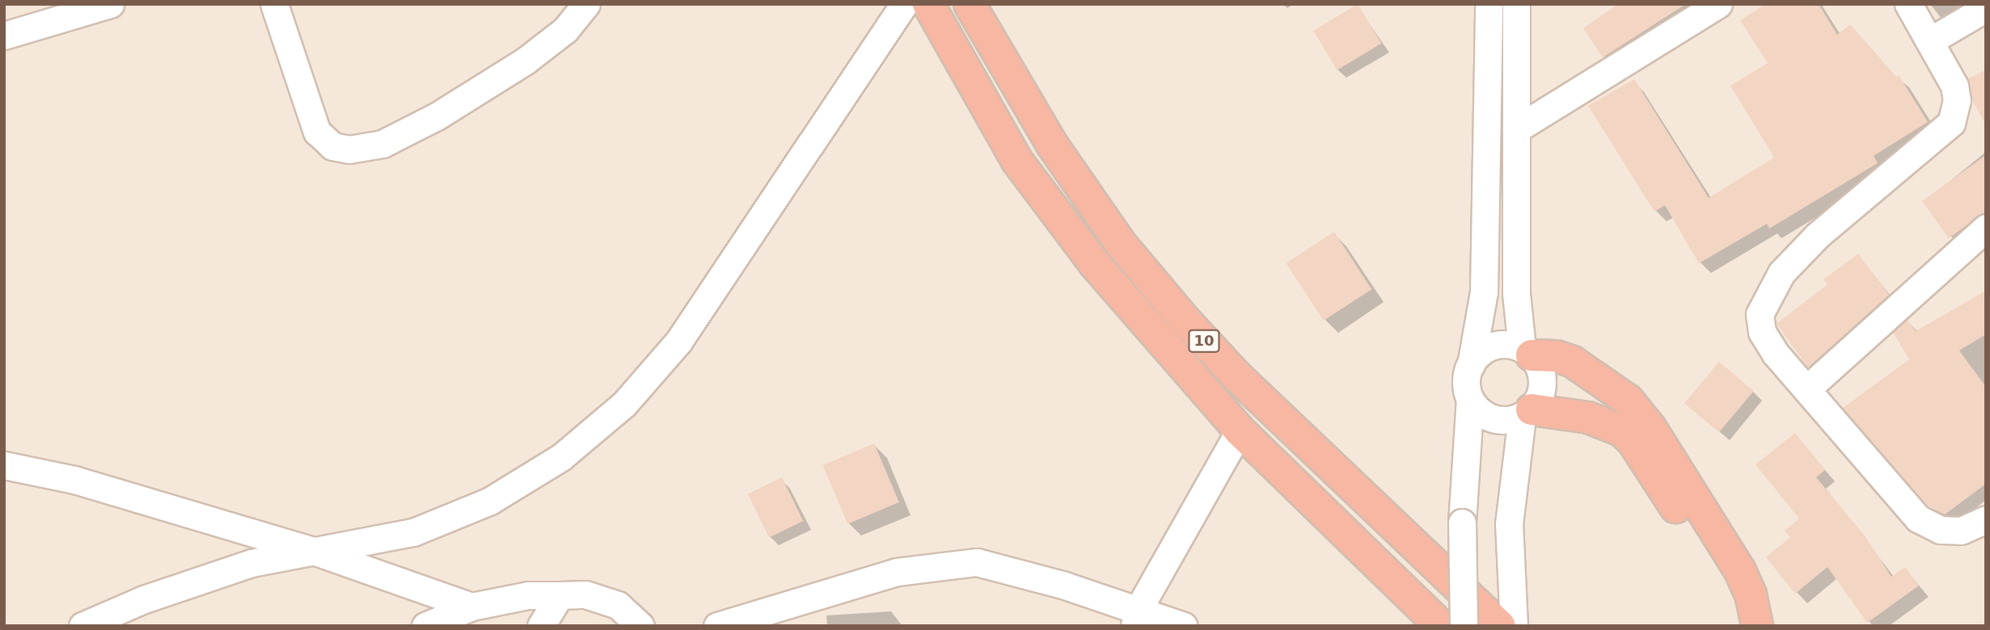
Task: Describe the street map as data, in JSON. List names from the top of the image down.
{
  "streets": {
    "highway": ["10"]
  }
}
